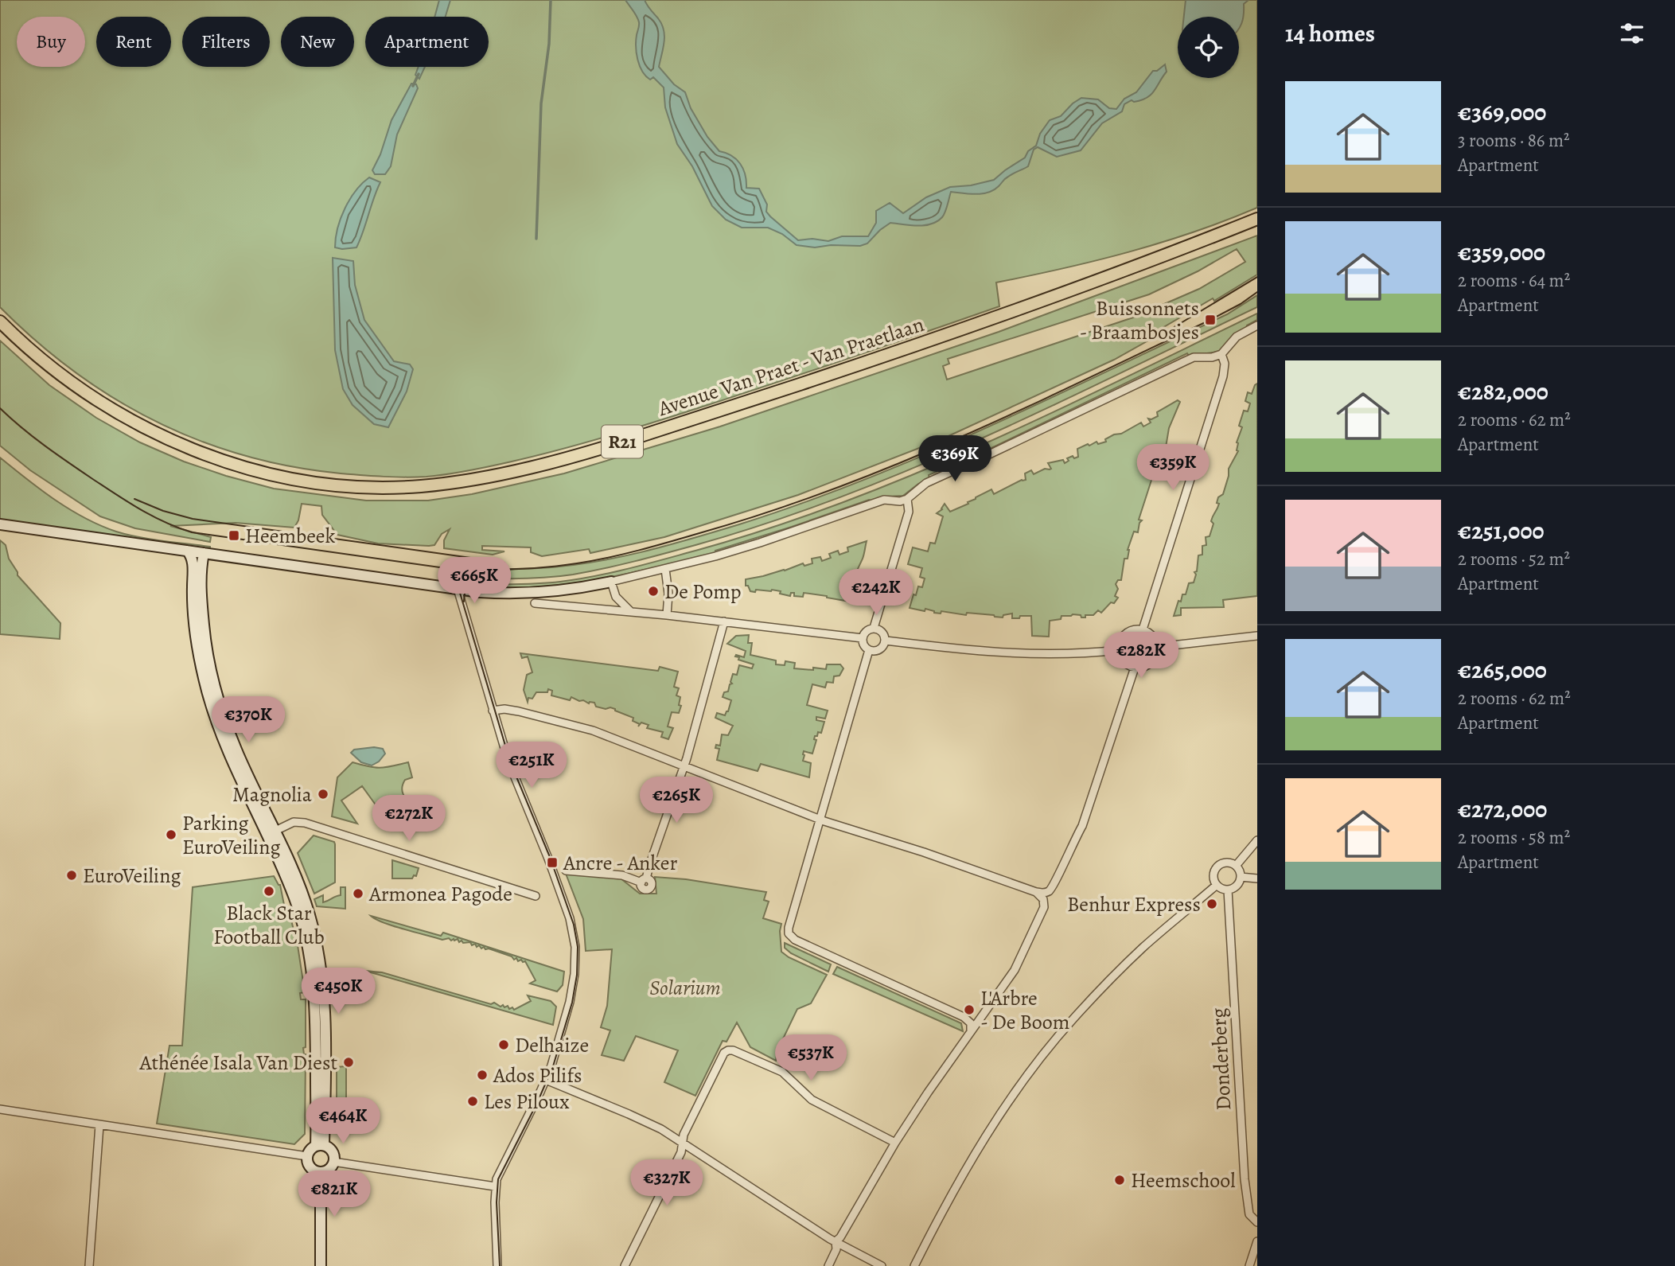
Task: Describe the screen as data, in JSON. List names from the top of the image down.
{
  "streets": {
    "main road": ["Avenue Van Praet - Van Praetlaan", "R21"],
    "street": ["Donderberg"]
  },
  "parks": ["Solarium"],
  "places": {
    "transit": ["Buissonnets - Braambosjes", "Heembeek", "Ancre - Anker"],
    "other": [
      "De Pomp",
      "Magnolia",
      "Parking EuroVeiling",
      "EuroVeiling",
      "Black Star Football Club",
      "Armonea Pagode",
      "Benhur Express",
      "L'Arbre - De Boom",
      "Delhaize",
      "Athénée Isala Van Diest",
      "Ados Pilifs",
      "Les Piloux",
      "Heemschool"
    ]
  },
  "page": {
    "heading": "14 homes",
    "chip": [
      "Buy",
      "Rent",
      "Filters",
      "New",
      "Apartment"
    ],
    "list": [
      {
        "name": "€369,000",
        "note": "3 rooms · 86 m² · Apartment"
      },
      {
        "name": "€359,000",
        "note": "2 rooms · 64 m² · Apartment"
      },
      {
        "name": "€282,000",
        "note": "2 rooms · 62 m² · Apartment"
      },
      {
        "name": "€251,000",
        "note": "2 rooms · 52 m² · Apartment"
      },
      {
        "name": "€265,000",
        "note": "2 rooms · 62 m² · Apartment"
      },
      {
        "name": "€272,000",
        "note": "2 rooms · 58 m² · Apartment"
      }
    ],
    "price": [
      "€369K",
      "€359K",
      "€665K",
      "€242K",
      "€282K",
      "€370K",
      "€251K",
      "€265K",
      "€272K",
      "€450K",
      "€537K",
      "€464K",
      "€327K",
      "€821K"
    ]
  }
}
